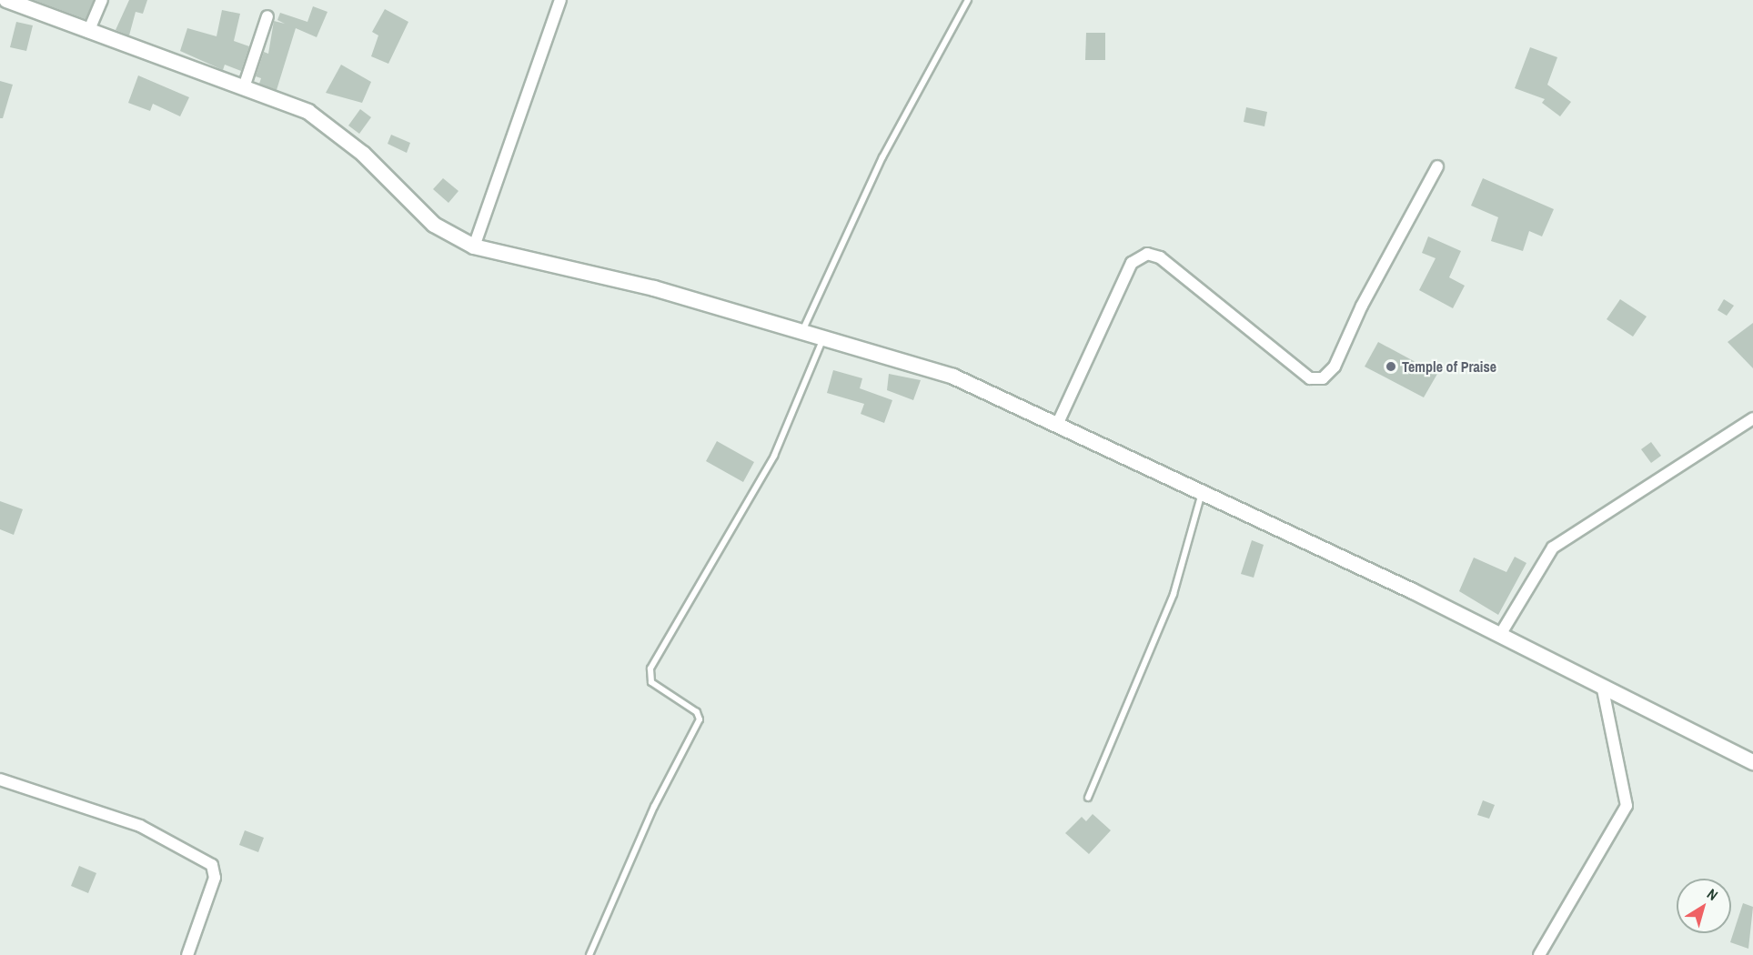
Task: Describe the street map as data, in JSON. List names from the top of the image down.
{
  "places": ["Temple of Praise"],
  "north": "top right"
}
